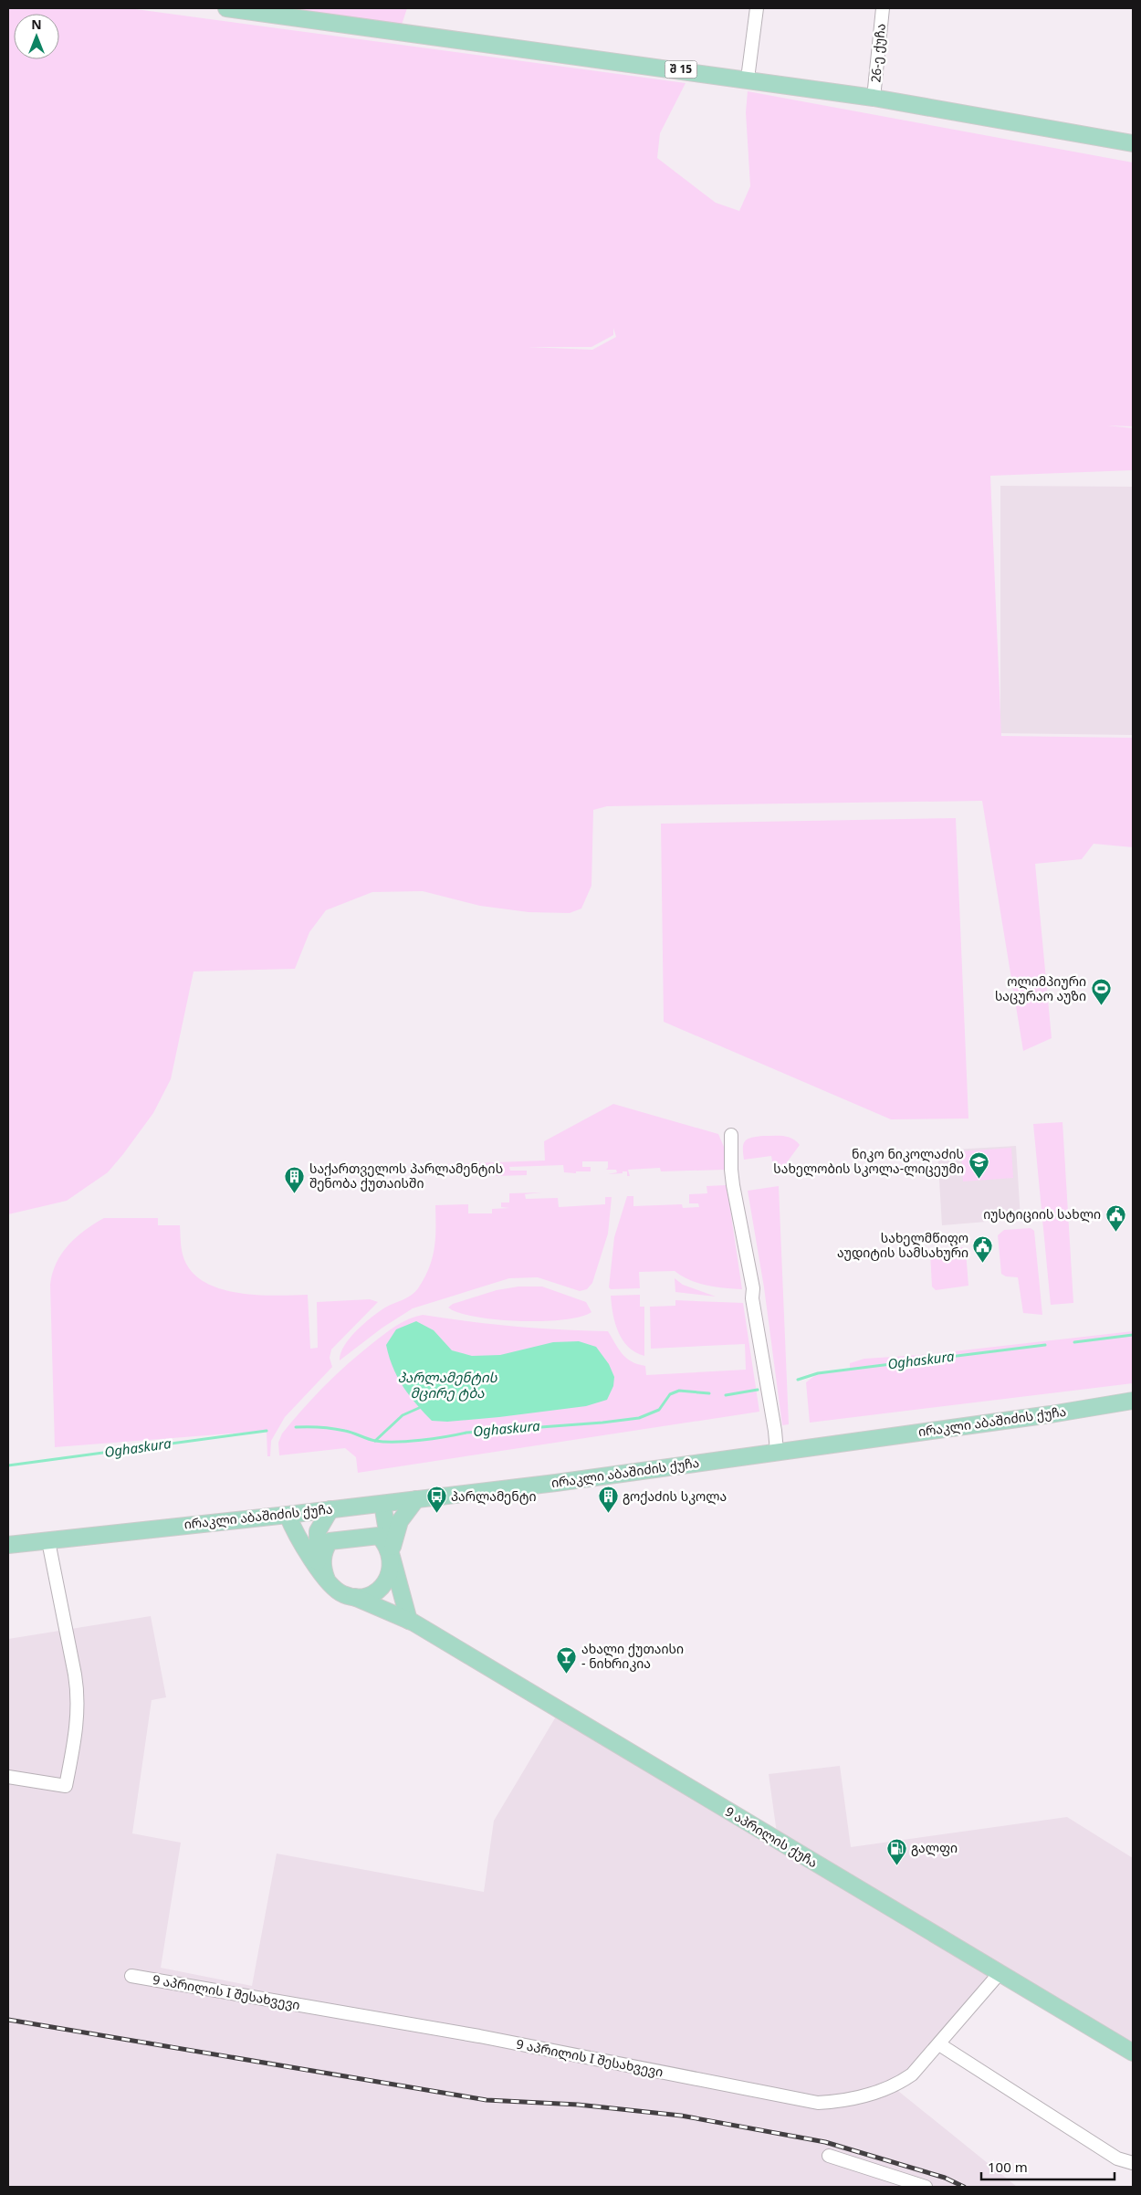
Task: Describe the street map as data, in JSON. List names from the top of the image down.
{
  "streets": {
    "main road": ["შ 15", "ირაკლი აბაშიძის ქუჩა", "9 აპრილის ქუჩა"],
    "street": ["26-ე ქუჩა", "9 აპრილის I შესახვევი"]
  },
  "crossings": [
    ["26-ე ქუჩა", "შ 15"],
    ["9 აპრილის ქუჩა", "9 აპრილის I შესახვევი"]
  ],
  "water": ["Oghaskura", "პარლამენტის მცირე ტბა"],
  "places": {
    "sports": ["ოლიმპიური საცურაო აუზი"],
    "school or university": ["ნიკო ნიკოლაძის სახელობის სკოლა-ლიცეუმი"],
    "building": ["საქართველოს პარლამენტის შენობა ქუთაისში", "გოქაძის სკოლა"],
    "public building": ["იუსტიციის სახლი", "სახელმწიფო აუდიტის სამსახური"],
    "bus stop": ["პარლამენტი"],
    "bar": ["ახალი ქუთაისი - ნიხრიკია"],
    "fuel station": ["გალფი"]
  },
  "scale_bar": "100 m",
  "north": "top"
}
